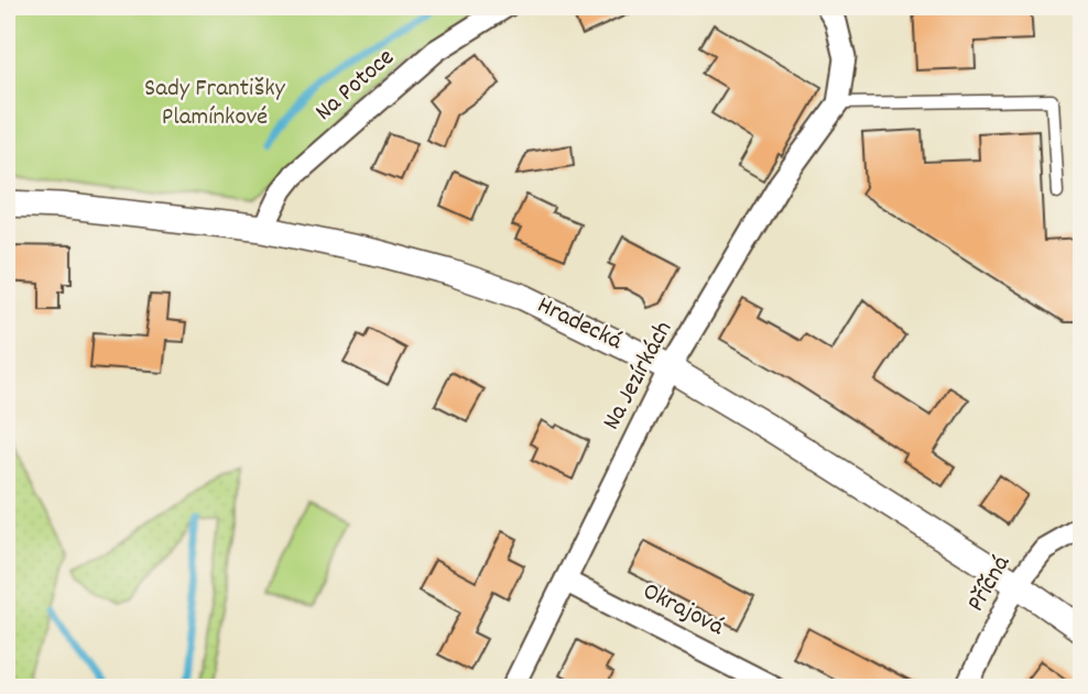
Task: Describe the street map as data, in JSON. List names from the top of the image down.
{
  "streets": {
    "street": [
      "Na Potoce",
      "Hradecká",
      "Na Jezírkách",
      "Příčná",
      "Okrajová"
    ]
  },
  "crossings": [
    ["Na Potoce", "Hradecká"],
    ["Hradecká", "Na Jezírkách"],
    ["Hradecká", "Příčná"],
    ["Na Jezírkách", "Okrajová"]
  ],
  "parks": ["Sady Františky Plamínkové"]
}
